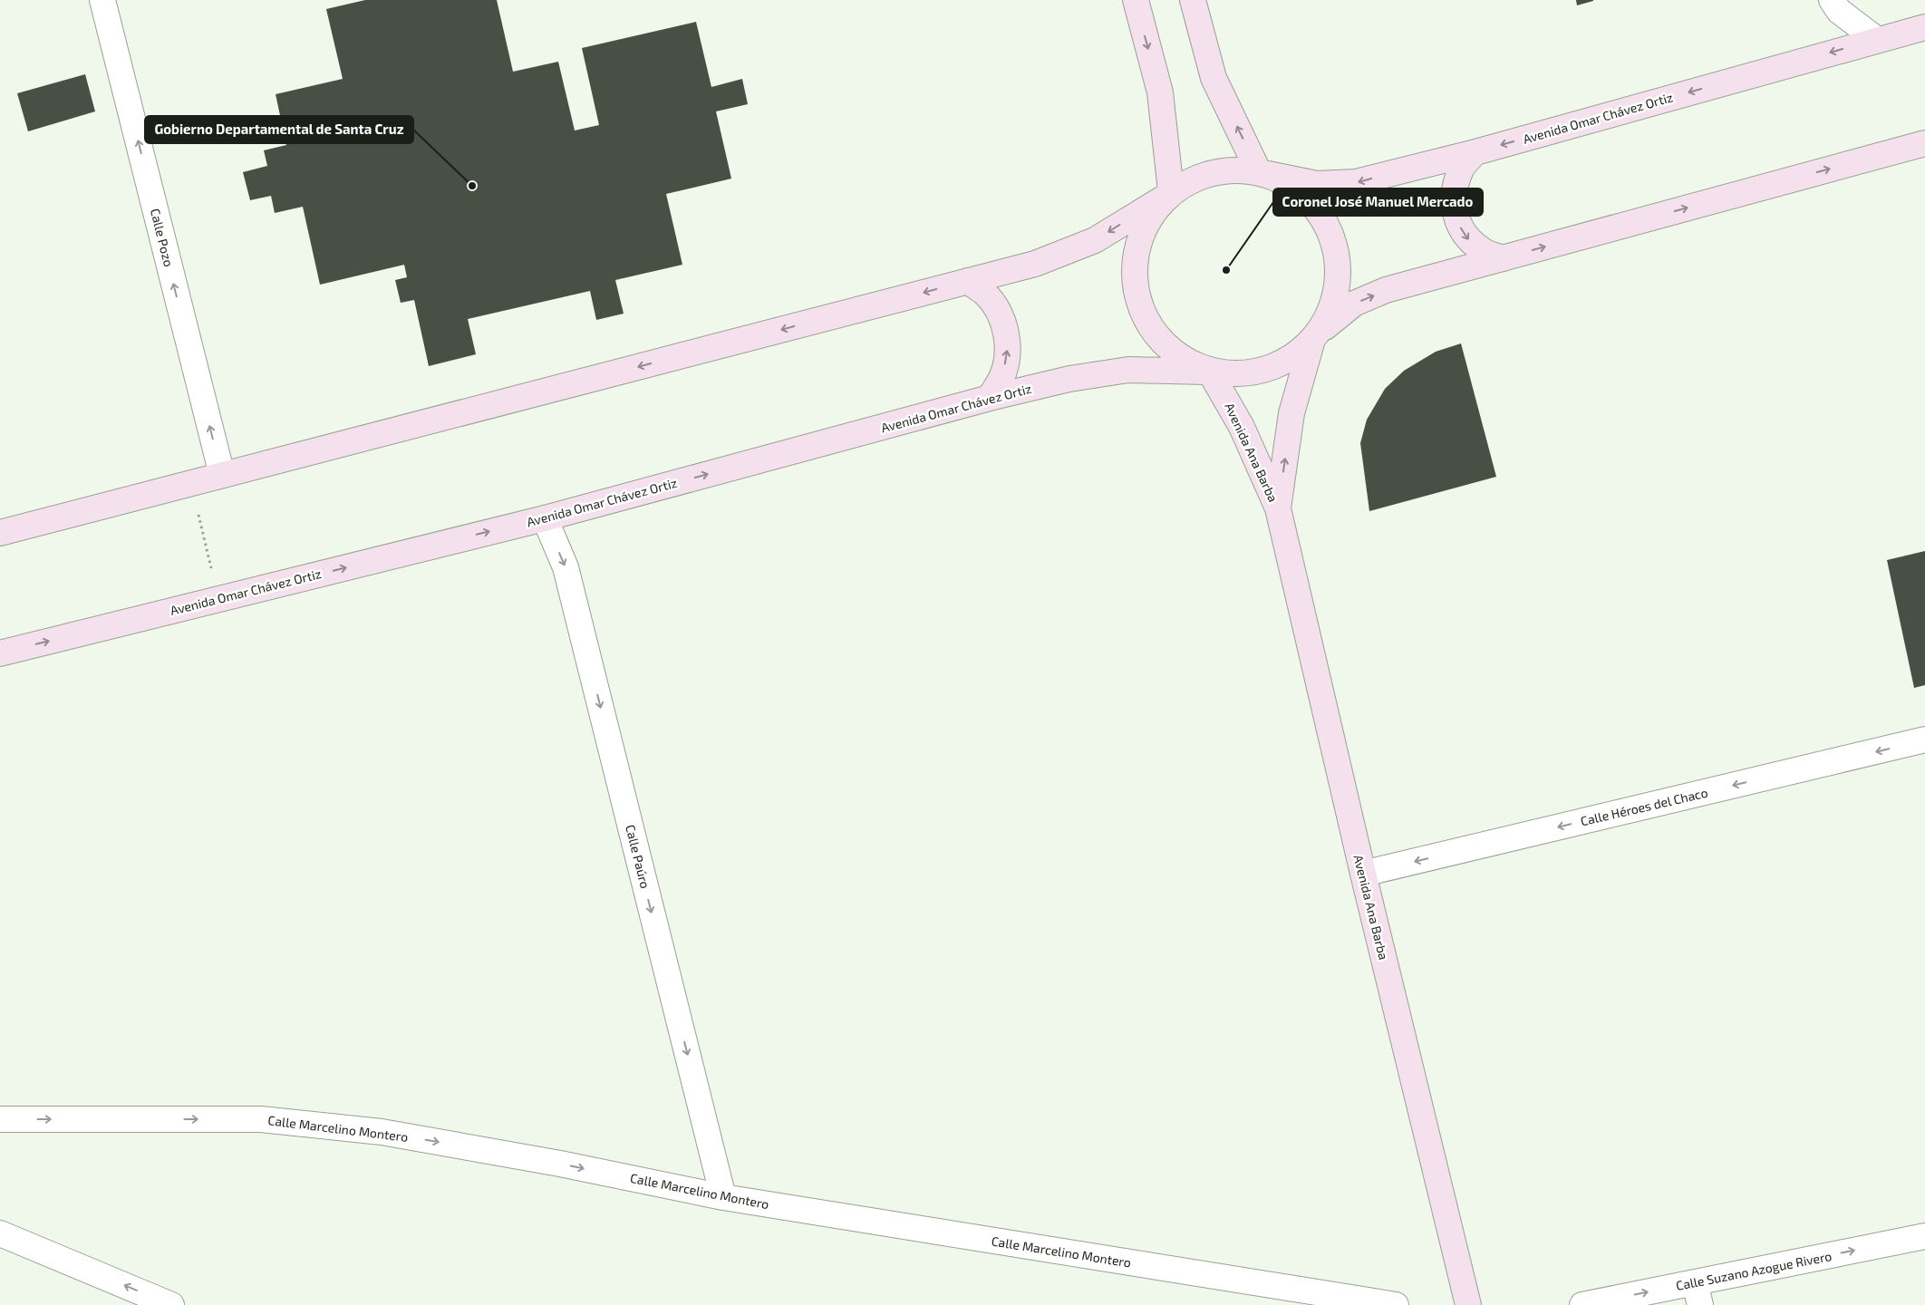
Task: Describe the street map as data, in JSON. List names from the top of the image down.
{
  "streets": {
    "main road": ["Avenida Omar Chávez Ortiz", "Avenida Ana Barba"],
    "street": [
      "Calle Pozo",
      "Calle Héroes del Chaco",
      "Calle Paúro",
      "Calle Marcelino Montero",
      "Calle Suzano Azogue Rivero"
    ]
  },
  "crossings": [
    ["Avenida Omar Chávez Ortiz", "Avenida Ana Barba"],
    ["Avenida Omar Chávez Ortiz", "Calle Paúro"],
    ["Avenida Ana Barba", "Calle Héroes del Chaco"],
    ["Calle Paúro", "Calle Marcelino Montero"]
  ],
  "one_way": [
    "Calle Pozo",
    "Calle Héroes del Chaco",
    "Calle Paúro",
    "Calle Marcelino Montero",
    "Calle Suzano Azogue Rivero"
  ],
  "places": ["Gobierno Departamental de Santa Cruz", "Coronel José Manuel Mercado"]
}
